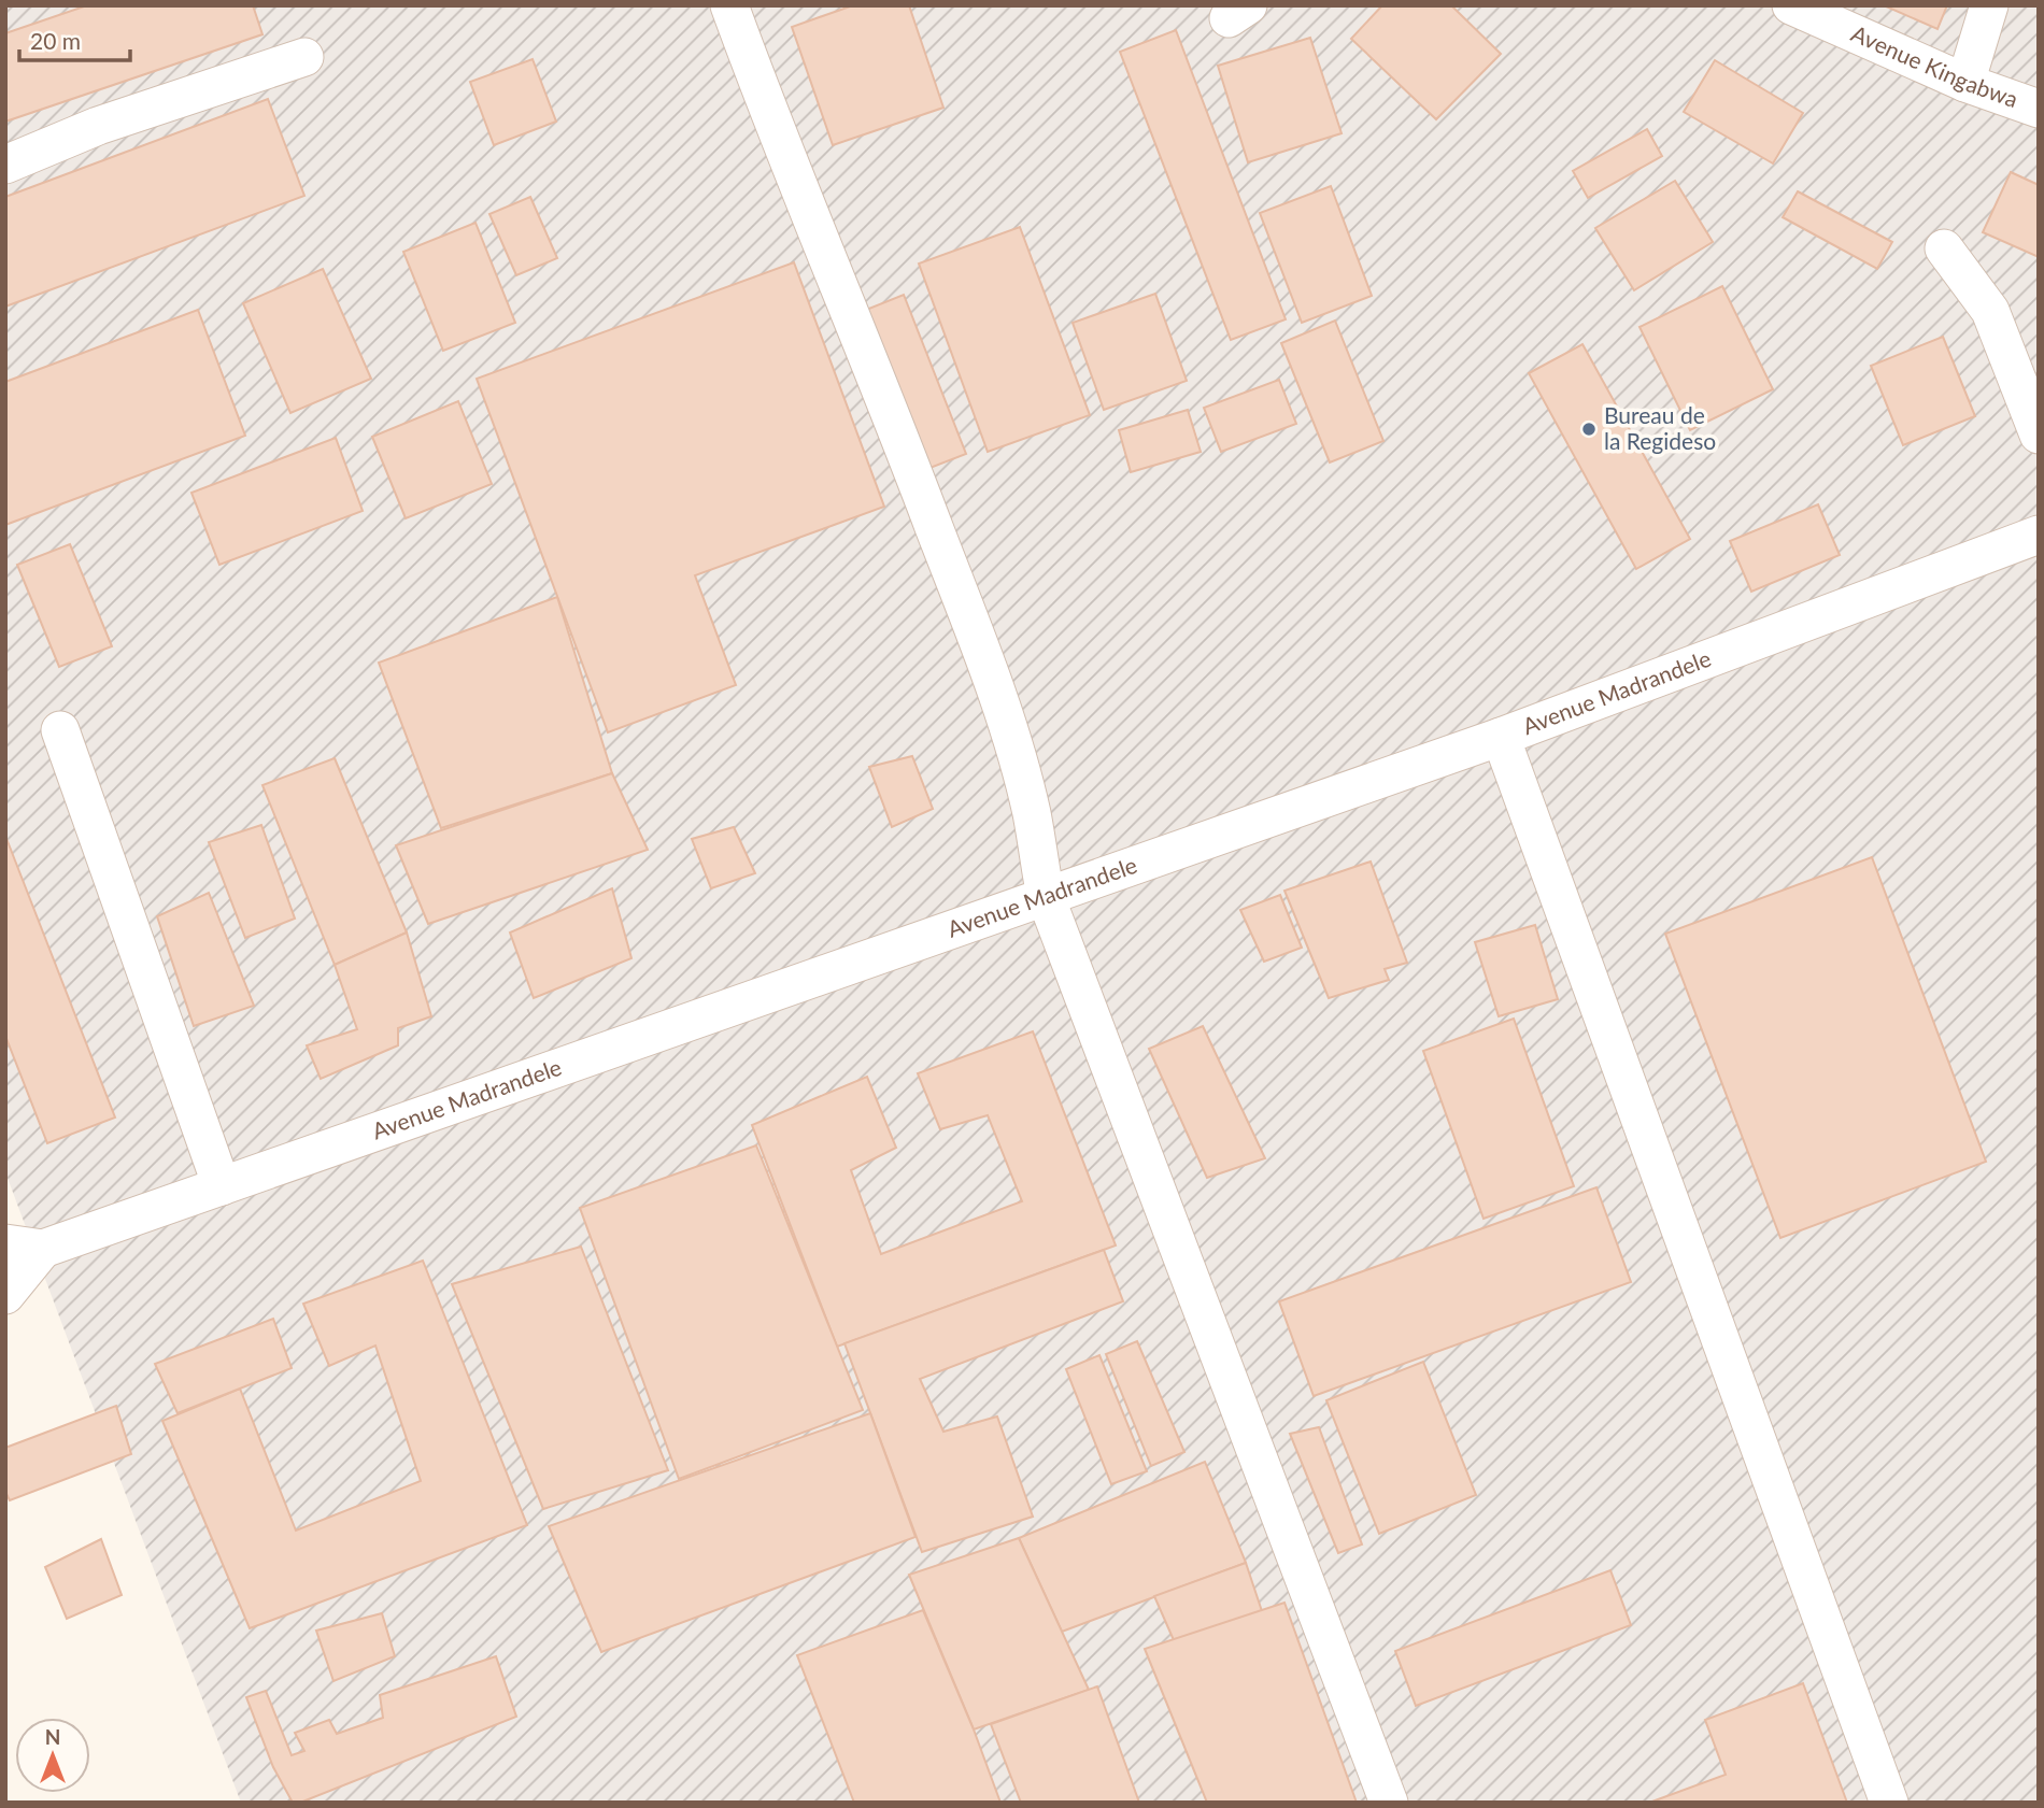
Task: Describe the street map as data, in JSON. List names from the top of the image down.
{
  "streets": {
    "street": ["Avenue Kingabwa", "Avenue Madrandele"]
  },
  "places": ["Bureau de la Regideso"],
  "scale_bar": "20 m",
  "north": "top"
}
